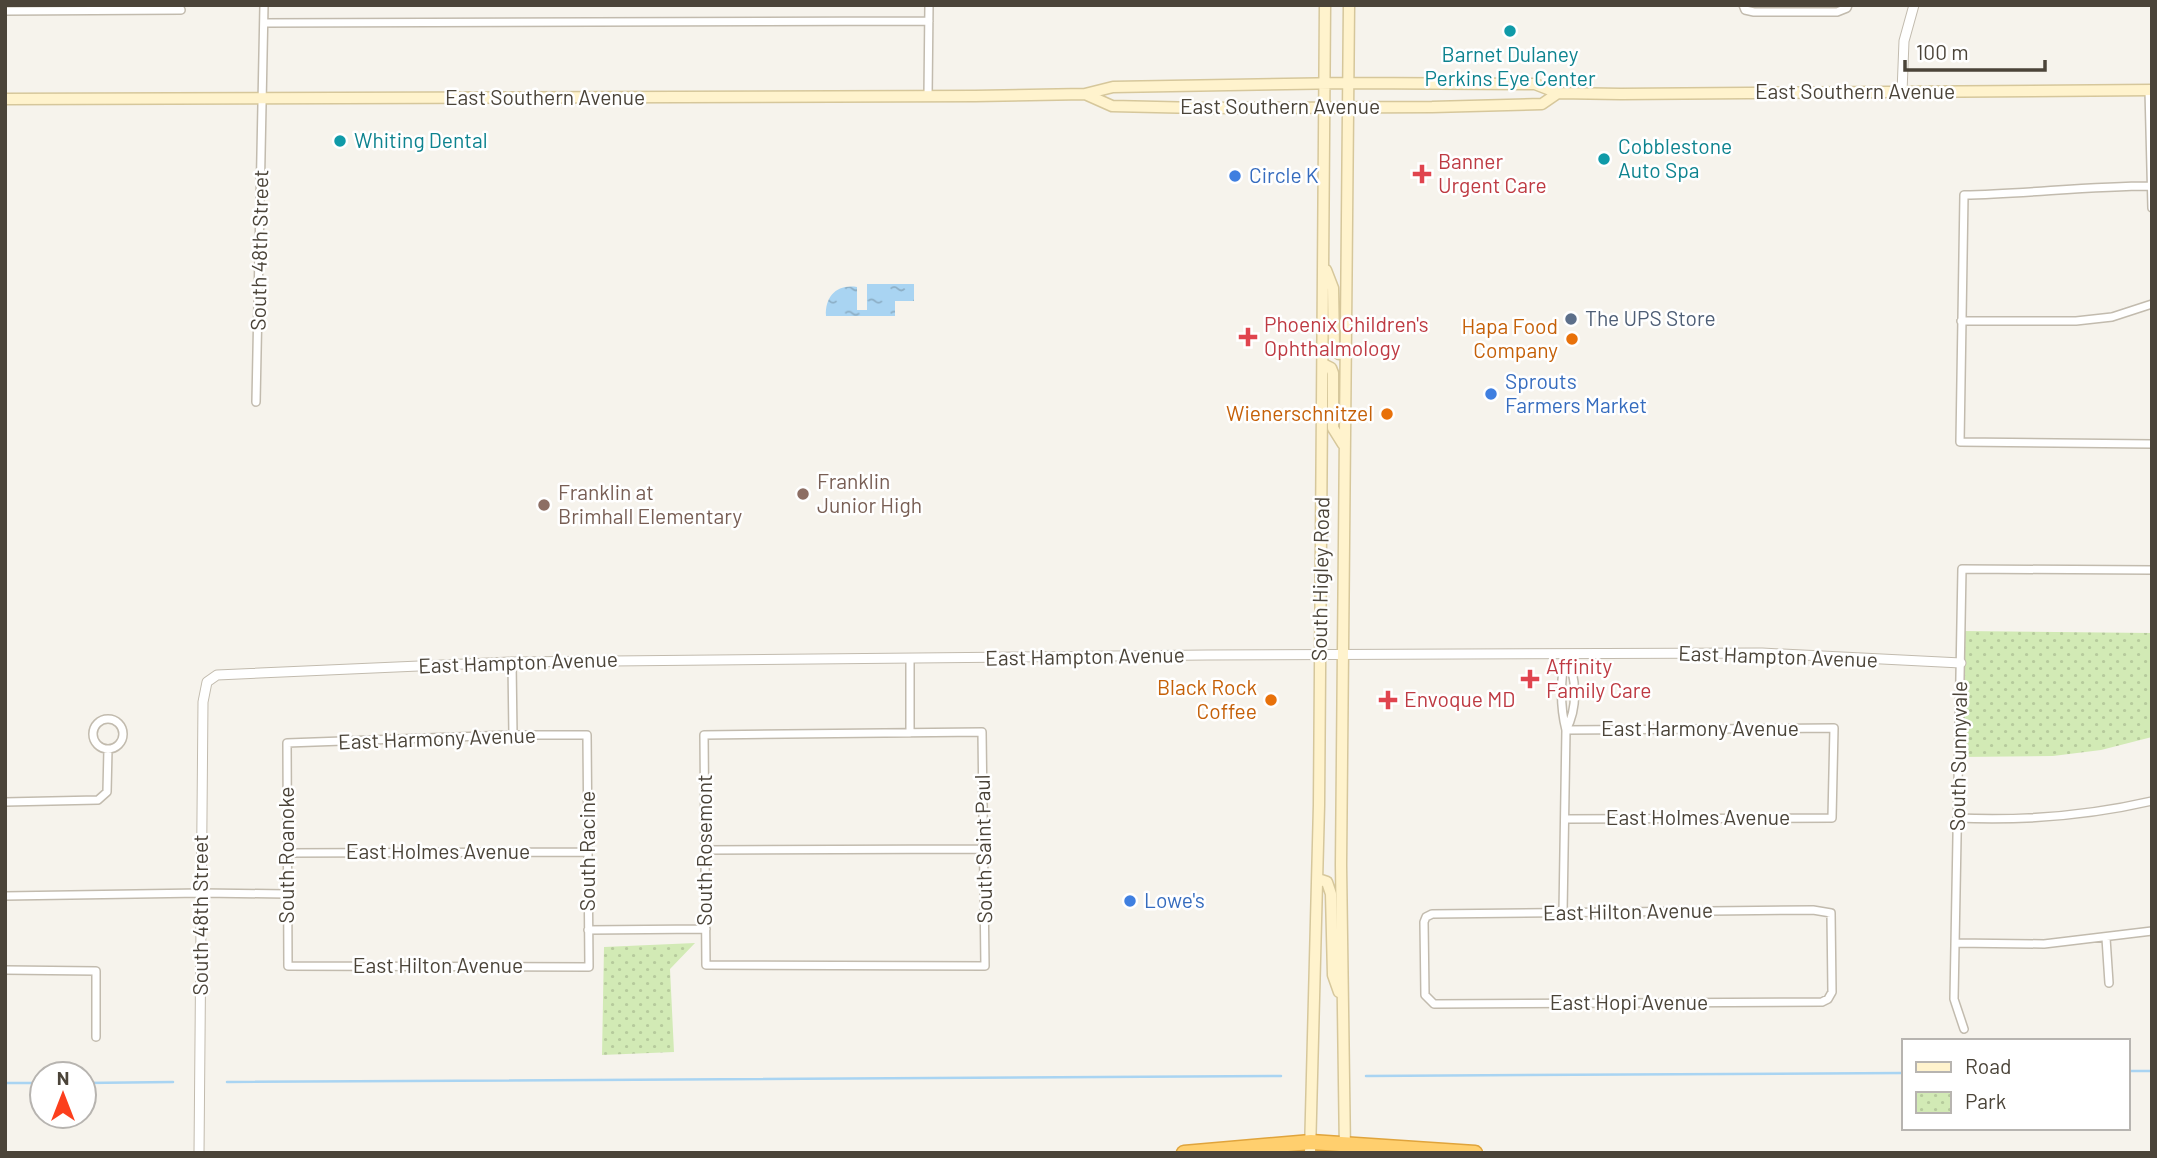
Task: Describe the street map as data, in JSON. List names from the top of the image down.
{
  "streets": {
    "main road": ["East Southern Avenue", "South Higley Road"],
    "street": [
      "South 48th Street",
      "East Hampton Avenue",
      "East Harmony Avenue",
      "South Sunnyvale",
      "East Holmes Avenue",
      "South Saint Paul",
      "South Rosemont",
      "South Racine",
      "South Roanoke",
      "East Hilton Avenue",
      "East Hopi Avenue"
    ]
  },
  "crossings": [
    ["East Southern Avenue", "South 48th Street"],
    ["East Southern Avenue", "South Higley Road"],
    ["South 48th Street", "East Hampton Avenue"],
    ["South Higley Road", "East Hampton Avenue"],
    ["East Hampton Avenue", "South Sunnyvale"],
    ["East Harmony Avenue", "East Holmes Avenue"],
    ["East Harmony Avenue", "South Racine"],
    ["East Harmony Avenue", "South Roanoke"],
    ["East Holmes Avenue", "South Racine"],
    ["East Holmes Avenue", "South Roanoke"],
    ["South Saint Paul", "South Rosemont"],
    ["South Racine", "East Hilton Avenue"],
    ["South Roanoke", "East Hilton Avenue"],
    ["East Hilton Avenue", "East Hopi Avenue"]
  ],
  "places": {
    "other": [
      "Barnet Dulaney Perkins Eye Center",
      "Whiting Dental",
      "Cobblestone Auto Spa",
      "Circle K",
      "The UPS Store",
      "Hapa Food Company",
      "Sprouts Farmers Market",
      "Wienerschnitzel",
      "Franklin Junior High",
      "Franklin at Brimhall Elementary",
      "Black Rock Coffee",
      "Lowe's"
    ],
    "health": [
      "Banner Urgent Care",
      "Phoenix Children's Ophthalmology",
      "Affinity Family Care",
      "Envoque MD"
    ]
  },
  "legend": ["Road", "Park"],
  "scale_bar": "100 m",
  "north": "top"
}
